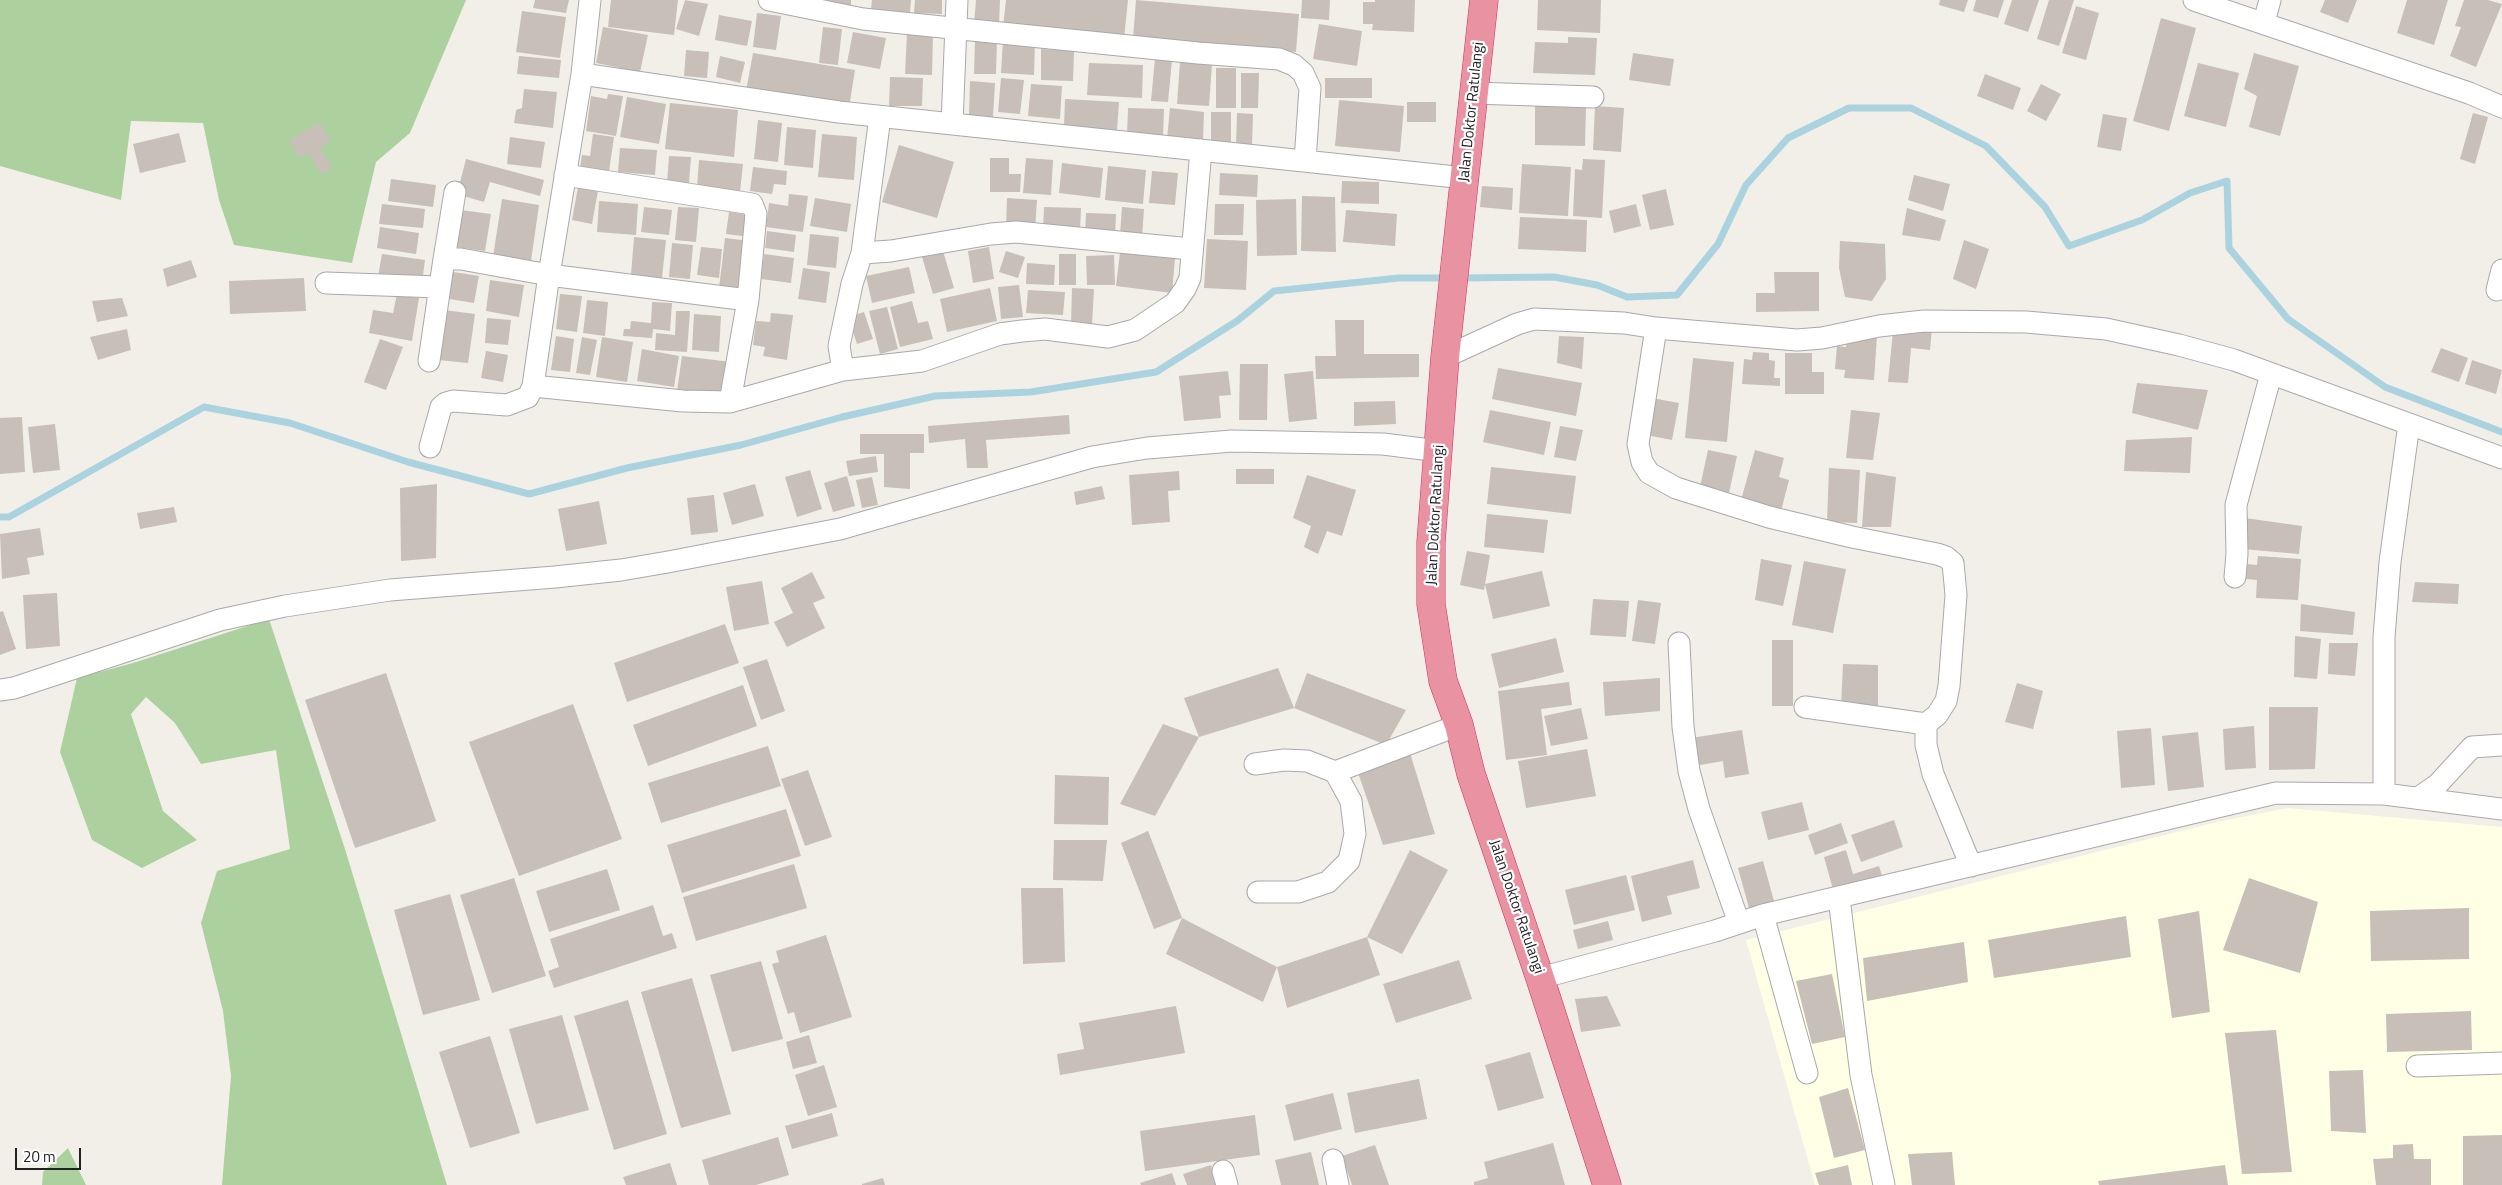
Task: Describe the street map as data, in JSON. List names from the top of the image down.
{
  "streets": {
    "highway": ["Jalan Doktor Ratulangi"]
  },
  "scale_bar": "20 m"
}
